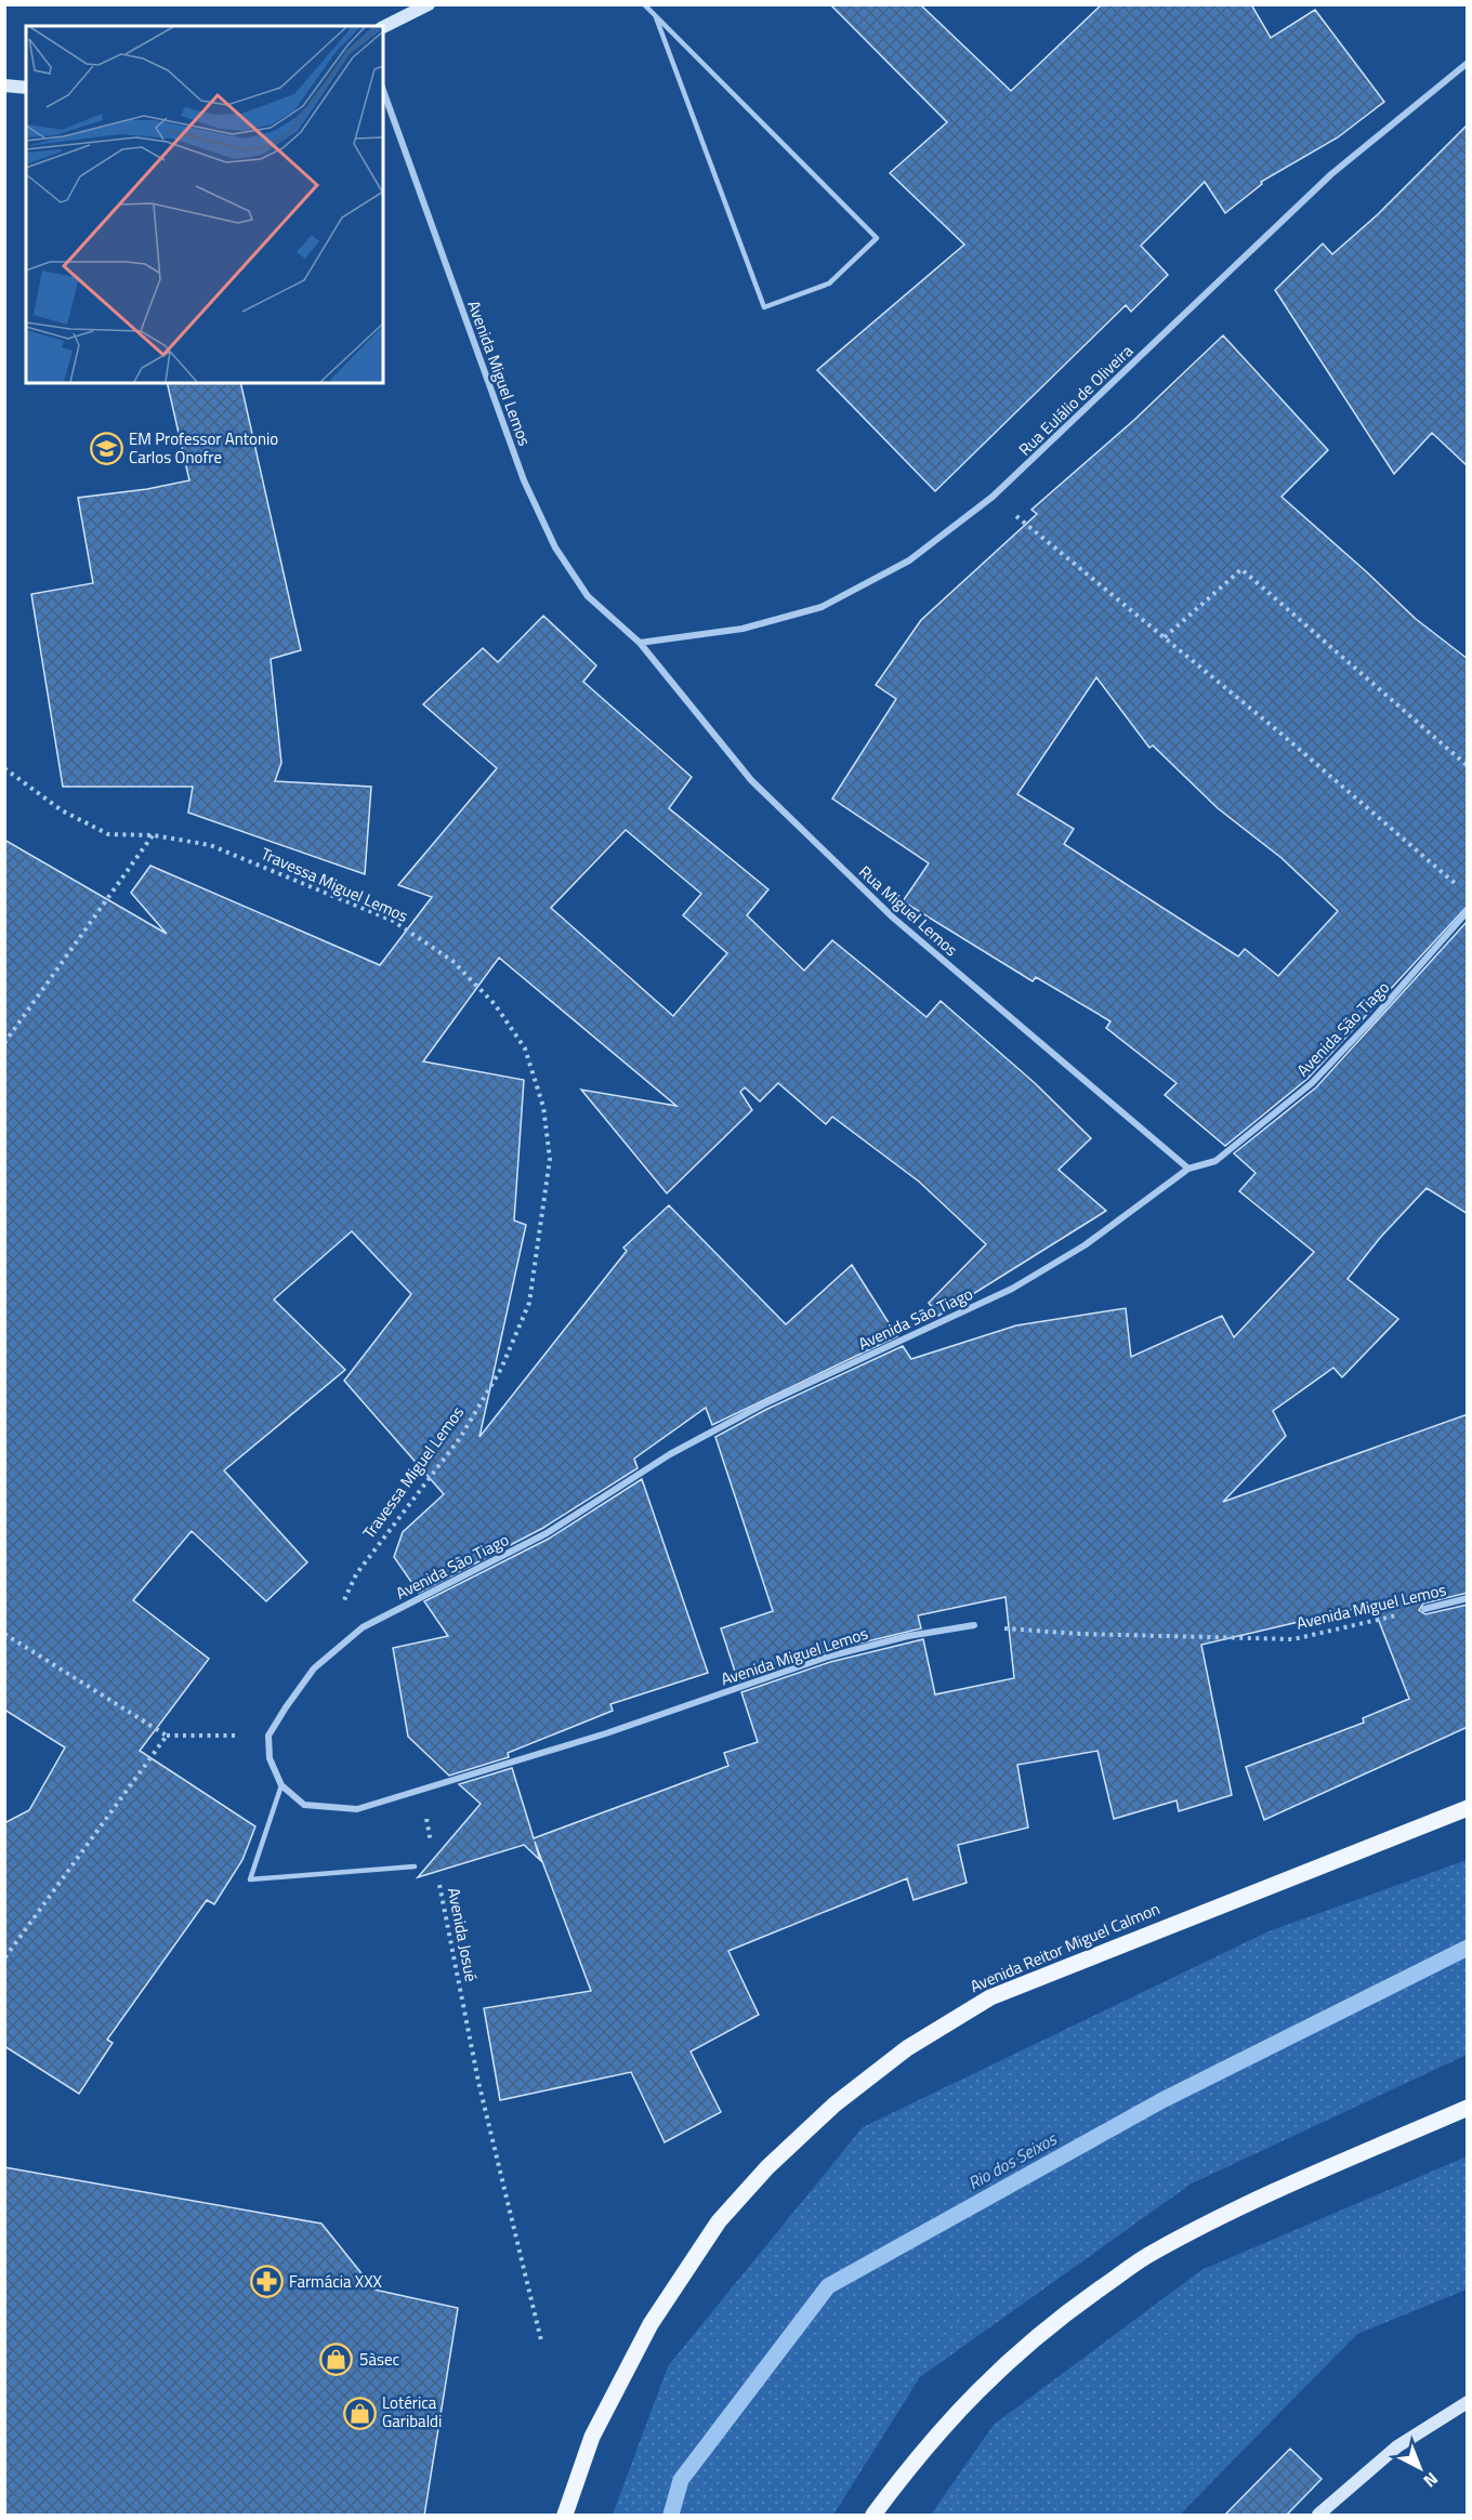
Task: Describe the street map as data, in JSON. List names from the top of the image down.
{
  "streets": {
    "main road": ["Avenida Reitor Miguel Calmon"],
    "street": [
      "Avenida Miguel Lemos",
      "Rua Eulálio de Oliveira",
      "Rua Miguel Lemos",
      "Avenida São Tiago"
    ],
    "path": ["Travessa Miguel Lemos", "Avenida Josué"]
  },
  "crossings": [
    ["Avenida Miguel Lemos", "Rua Eulálio de Oliveira"],
    ["Avenida Miguel Lemos", "Rua Miguel Lemos"],
    ["Avenida Miguel Lemos", "Avenida São Tiago"],
    ["Rua Eulálio de Oliveira", "Rua Miguel Lemos"],
    ["Rua Miguel Lemos", "Avenida São Tiago"]
  ],
  "water": ["Rio dos Seixos"],
  "places": {
    "school or university": ["EM Professor Antonio Carlos Onofre"],
    "pharmacy": ["Farmácia XXX"],
    "shop": ["5àsec", "Lotérica Garibaldi"]
  },
  "north": "bottom right"
}
